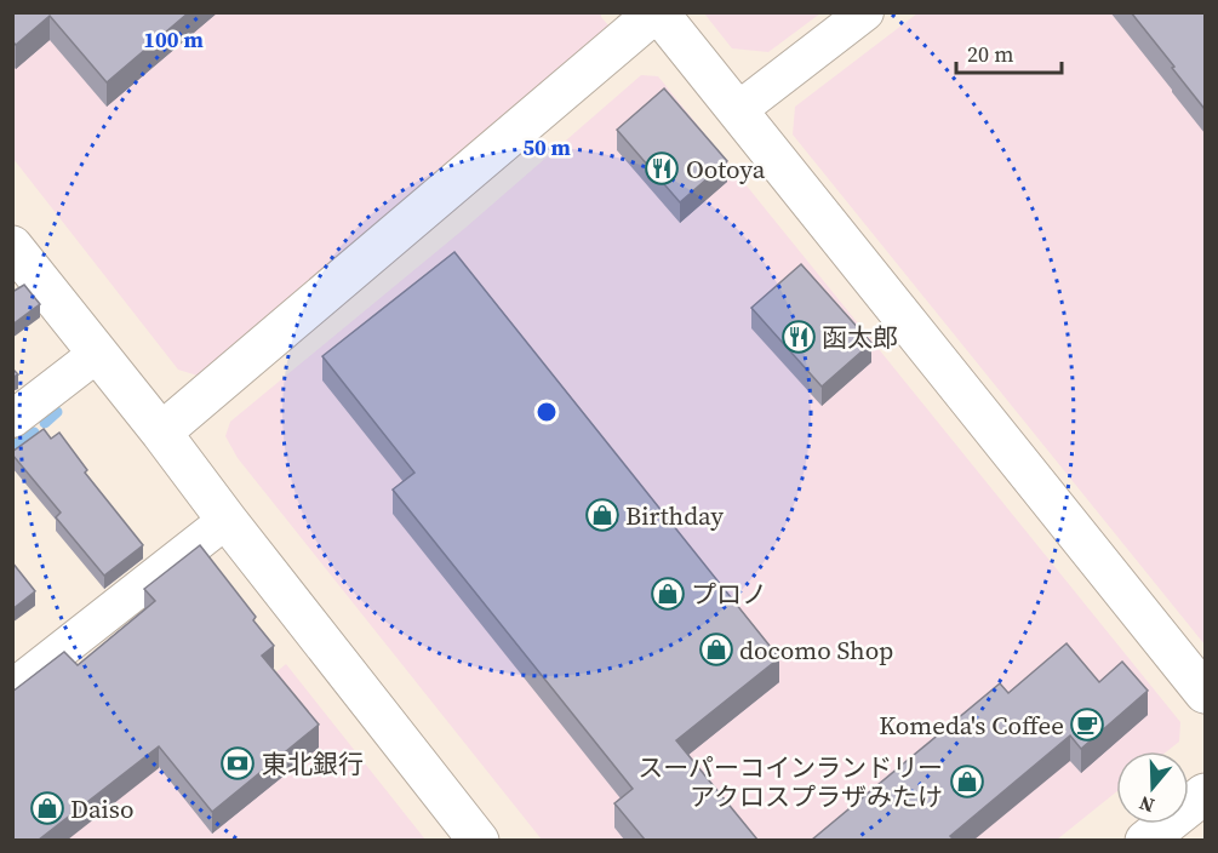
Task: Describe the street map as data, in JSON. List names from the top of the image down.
{
  "places": {
    "restaurant": ["Ootoya", "函太郎"],
    "shop": [
      "Birthday",
      "プロノ",
      "docomo Shop",
      "スーパーコインランドリー アクロスプラザみたけ",
      "Daiso"
    ],
    "cafe": ["Komeda's Coffee"],
    "bank": ["東北銀行"]
  },
  "scale_bar": "20 m",
  "north": "bottom",
  "rings": ["100 m", "50 m"]
}
